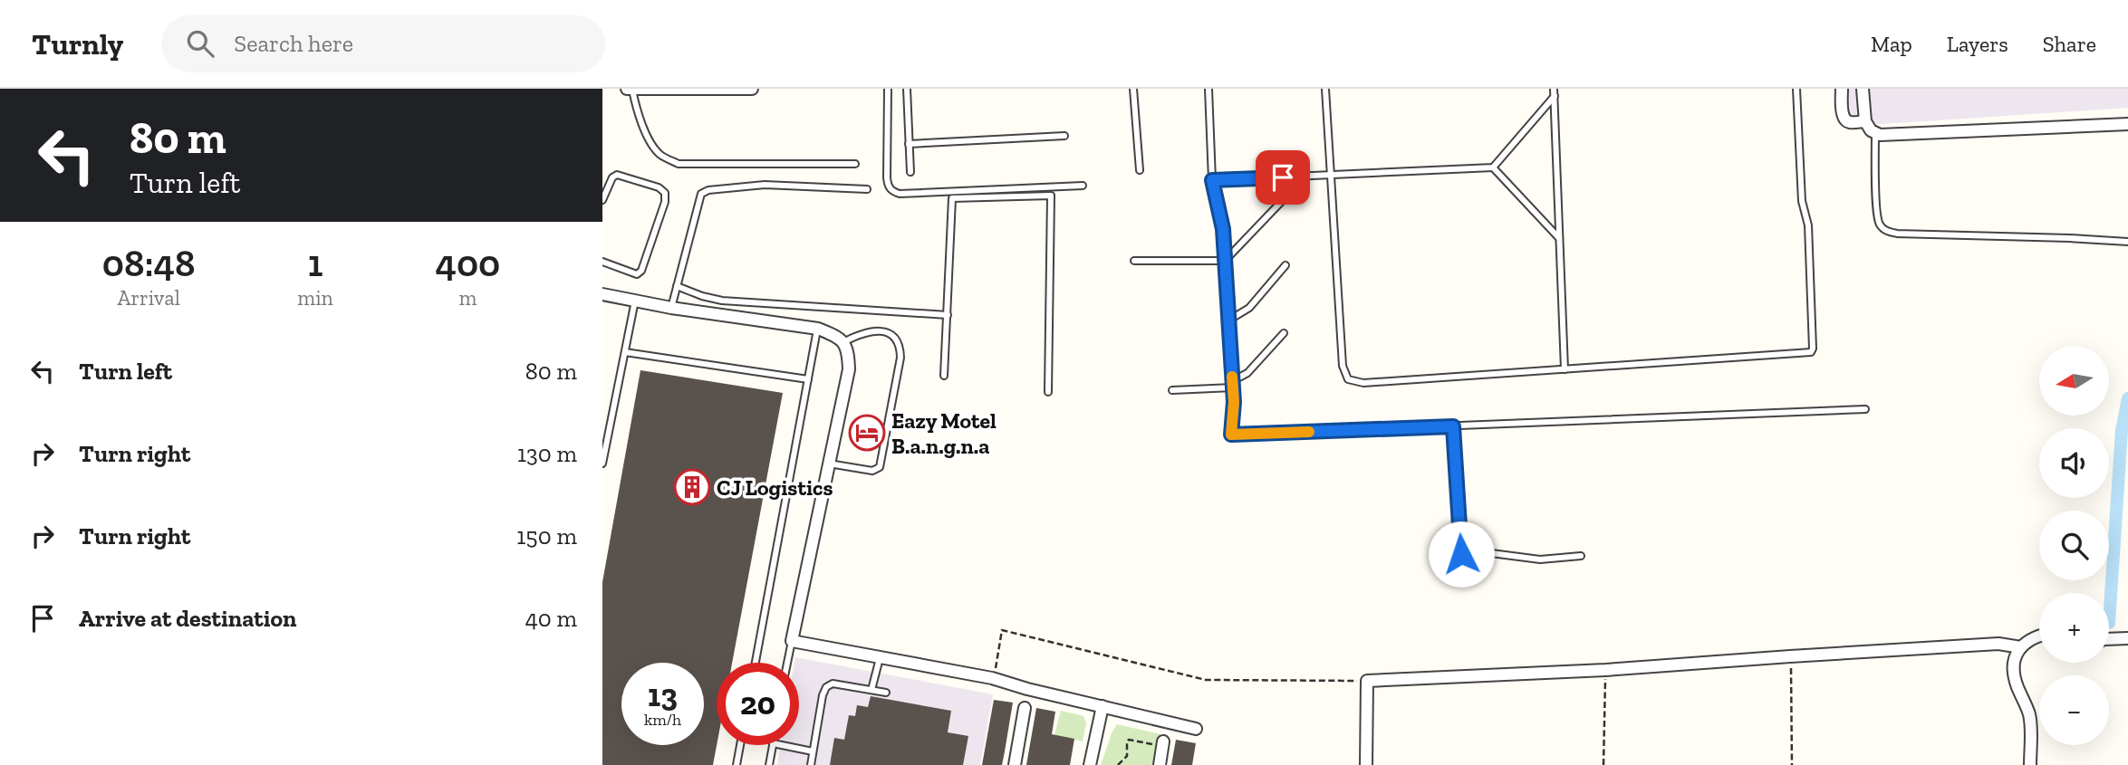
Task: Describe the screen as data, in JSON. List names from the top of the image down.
{
  "places": {
    "hotel": ["Eazy Motel B.a.n.g.n.a"],
    "building": ["CJ Logistics"]
  },
  "north": "left",
  "page": {
    "header": "Turnly",
    "search": "Search here",
    "nav": ["Map", "Layers", "Share"],
    "turn": ["80 m", "Turn left"],
    "eta": [
      "08:48",
      "Arrival",
      "1",
      "min",
      "400",
      "m"
    ],
    "list": [
      {
        "name": "Turn left",
        "value": "80 m"
      },
      {
        "name": "Turn right",
        "value": "130 m"
      },
      {
        "name": "Turn right",
        "value": "150 m"
      },
      {
        "name": "Arrive at destination",
        "value": "40 m"
      }
    ],
    "map_buttons": ["+", "−"],
    "speed": "13 km/h",
    "limit": "20"
  }
}
